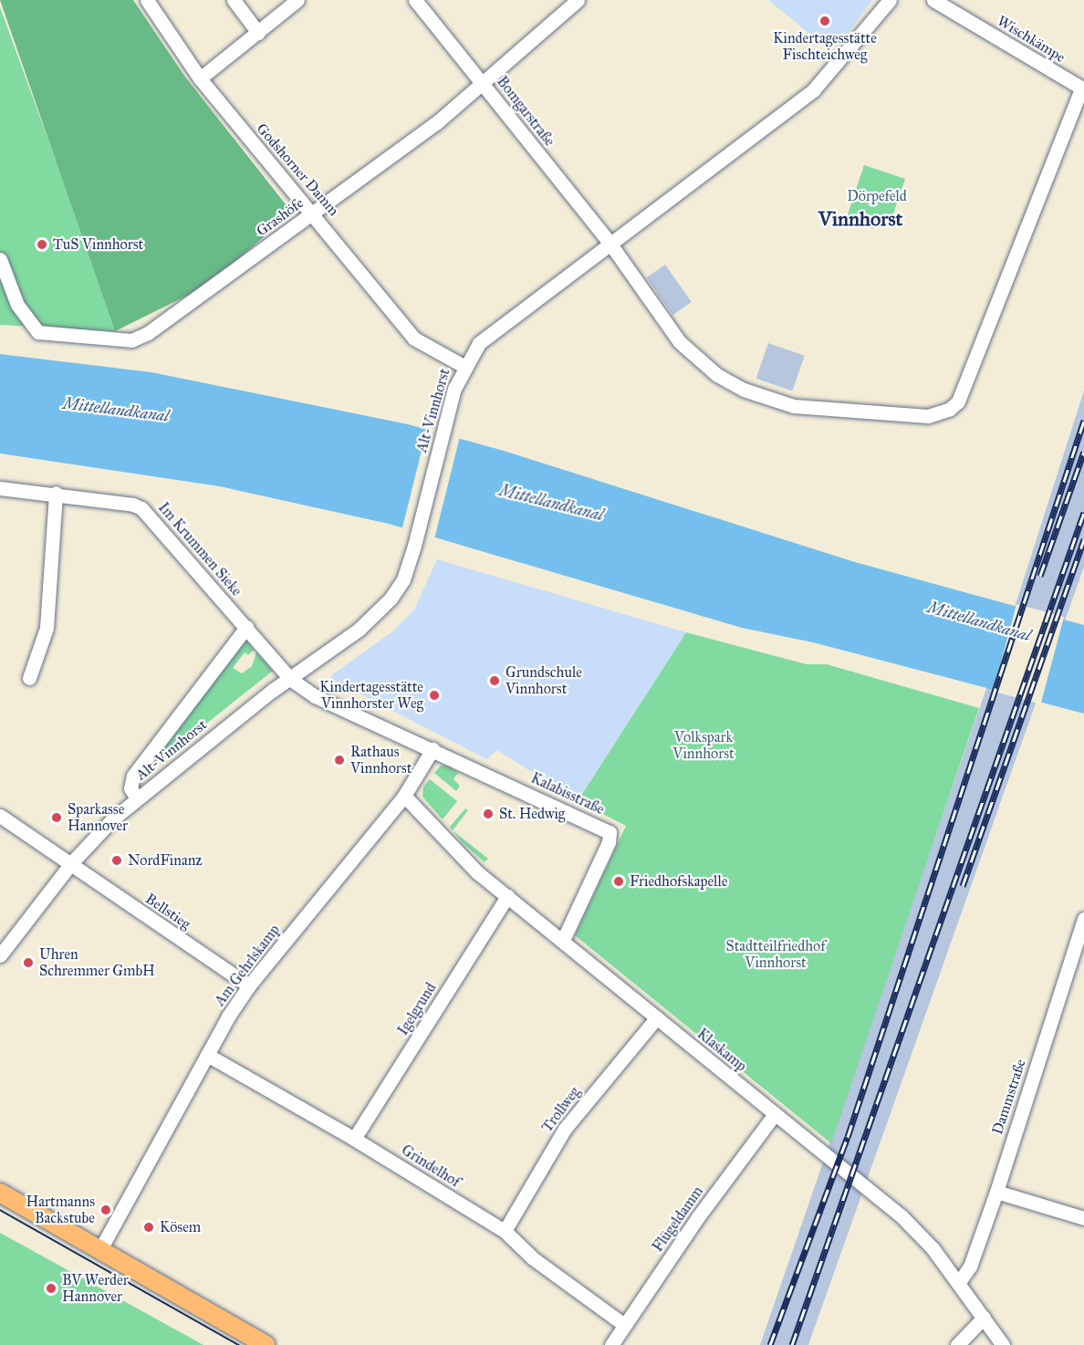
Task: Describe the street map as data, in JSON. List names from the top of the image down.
{
  "streets": {
    "street": [
      "Wischkämpe",
      "Bomgarstraße",
      "Godshorner Damm",
      "Grashöfe",
      "Alt-Vinnhorst",
      "Im Krummen Sieke",
      "Kalabisstraße",
      "Bellstieg",
      "Am Gehrlskamp",
      "Igelgrund",
      "Klaskamp",
      "Dammstraße",
      "Trollweg",
      "Grindelhof",
      "Flügeldamm"
    ]
  },
  "crossings": [
    ["Bomgarstraße", "Grashöfe"],
    ["Bomgarstraße", "Alt-Vinnhorst"],
    ["Godshorner Damm", "Grashöfe"],
    ["Godshorner Damm", "Alt-Vinnhorst"],
    ["Alt-Vinnhorst", "Im Krummen Sieke"],
    ["Alt-Vinnhorst", "Bellstieg"],
    ["Im Krummen Sieke", "Kalabisstraße"],
    ["Im Krummen Sieke", "Am Gehrlskamp"],
    ["Kalabisstraße", "Am Gehrlskamp"],
    ["Kalabisstraße", "Klaskamp"],
    ["Bellstieg", "Am Gehrlskamp"],
    ["Am Gehrlskamp", "Klaskamp"],
    ["Am Gehrlskamp", "Grindelhof"],
    ["Igelgrund", "Klaskamp"],
    ["Igelgrund", "Grindelhof"],
    ["Klaskamp", "Dammstraße"],
    ["Klaskamp", "Trollweg"],
    ["Klaskamp", "Flügeldamm"],
    ["Trollweg", "Grindelhof"],
    ["Grindelhof", "Flügeldamm"]
  ],
  "districts": ["Vinnhorst"],
  "water": ["Mittellandkanal"],
  "parks": ["Dörpefeld", "Volkspark Vinnhorst", "Stadtteilfriedhof Vinnhorst"],
  "places": [
    "Kindertagesstätte Fischteichweg",
    "TuS Vinnhorst",
    "Grundschule Vinnhorst",
    "Kindertagesstätte Vinnhorster Weg",
    "Rathaus Vinnhorst",
    "St. Hedwig",
    "Sparkasse Hannover",
    "NordFinanz",
    "Friedhofskapelle",
    "Uhren Schremmer GmbH",
    "Hartmanns Backstube",
    "Kösem",
    "BV Werder Hannover"
  ]
}
